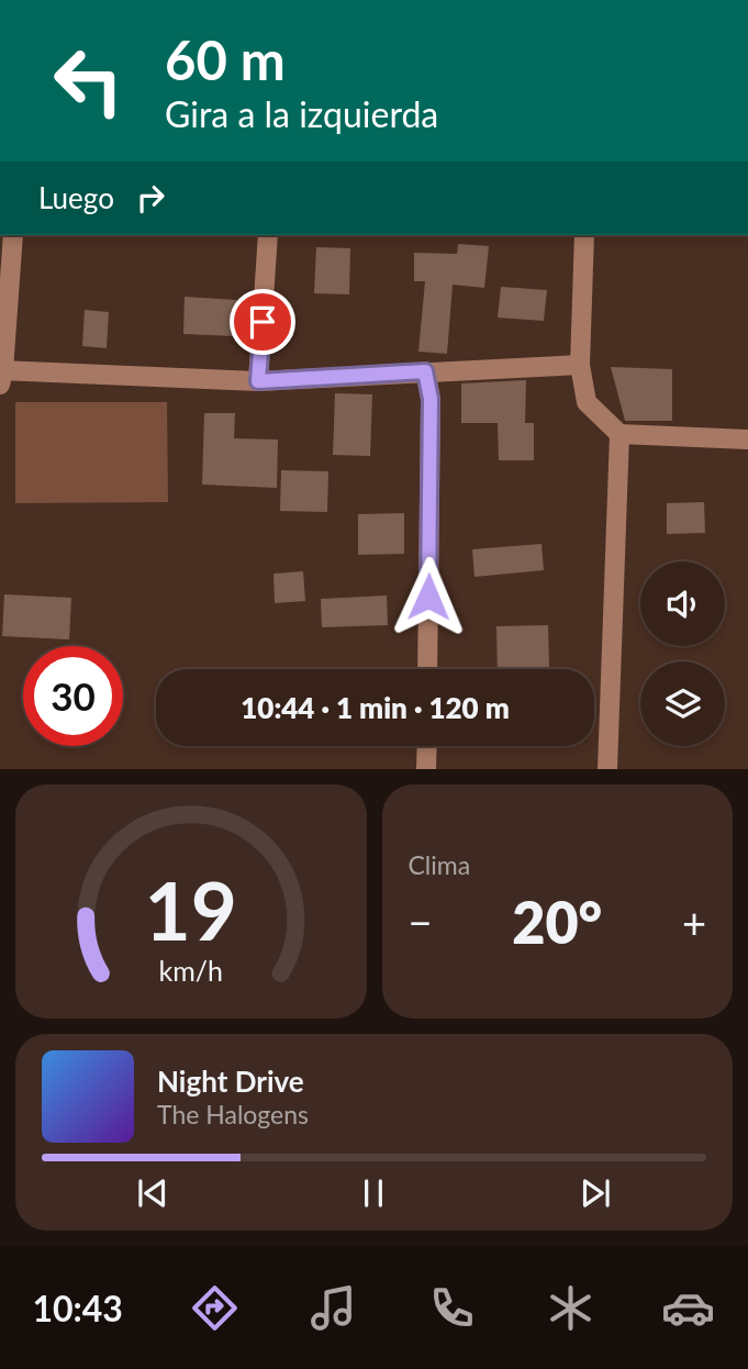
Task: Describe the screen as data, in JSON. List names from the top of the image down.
{
  "page": {
    "turn": ["60 m", "Gira a la izquierda"],
    "then": "Luego",
    "limit": "30",
    "trip": "10:44 · 1 min · 120 m",
    "tile": "Clima",
    "heat": ["−", "20°", "+"],
    "song": ["Night Drive", "The Halogens"],
    "tabs": "10:43",
    "gauge": ["19", "km/h"]
  }
}
